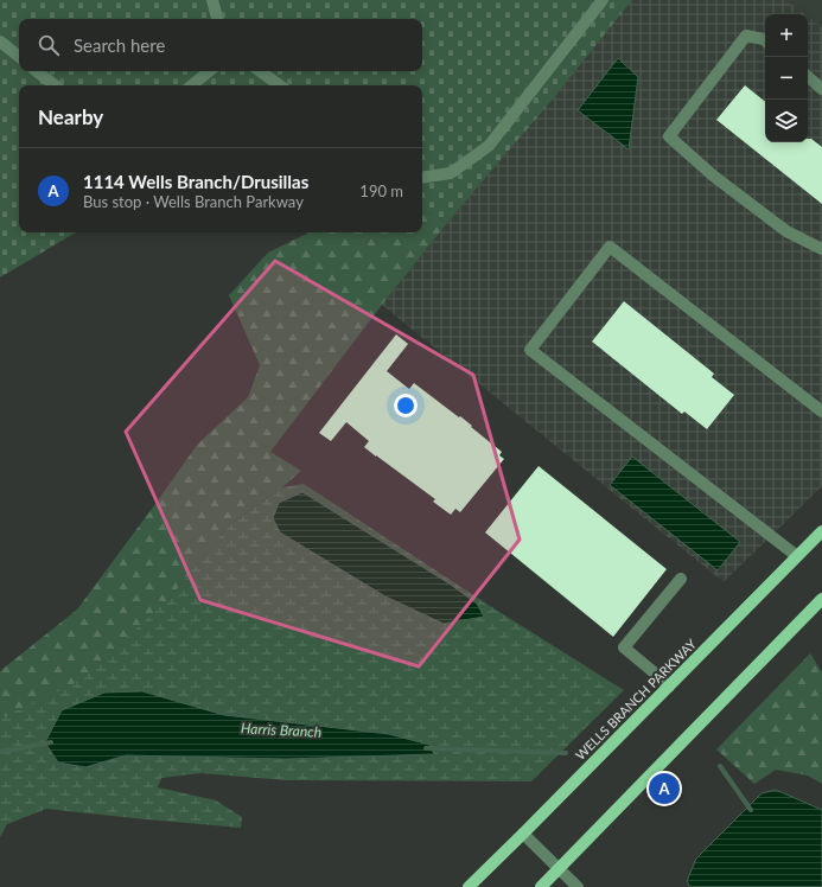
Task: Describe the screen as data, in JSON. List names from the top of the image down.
{
  "streets": {
    "main road": ["WELLS BRANCH PARKWAY"]
  },
  "water": ["Harris Branch"],
  "page": {
    "map_buttons": ["+", "−"],
    "search": "Search here",
    "heading": "Nearby",
    "list": [
      {
        "mark": "A",
        "name": "1114 Wells Branch/Drusillas",
        "note": "Bus stop · Wells Branch Parkway",
        "value": "190 m"
      }
    ],
    "pins": "A"
  }
}
